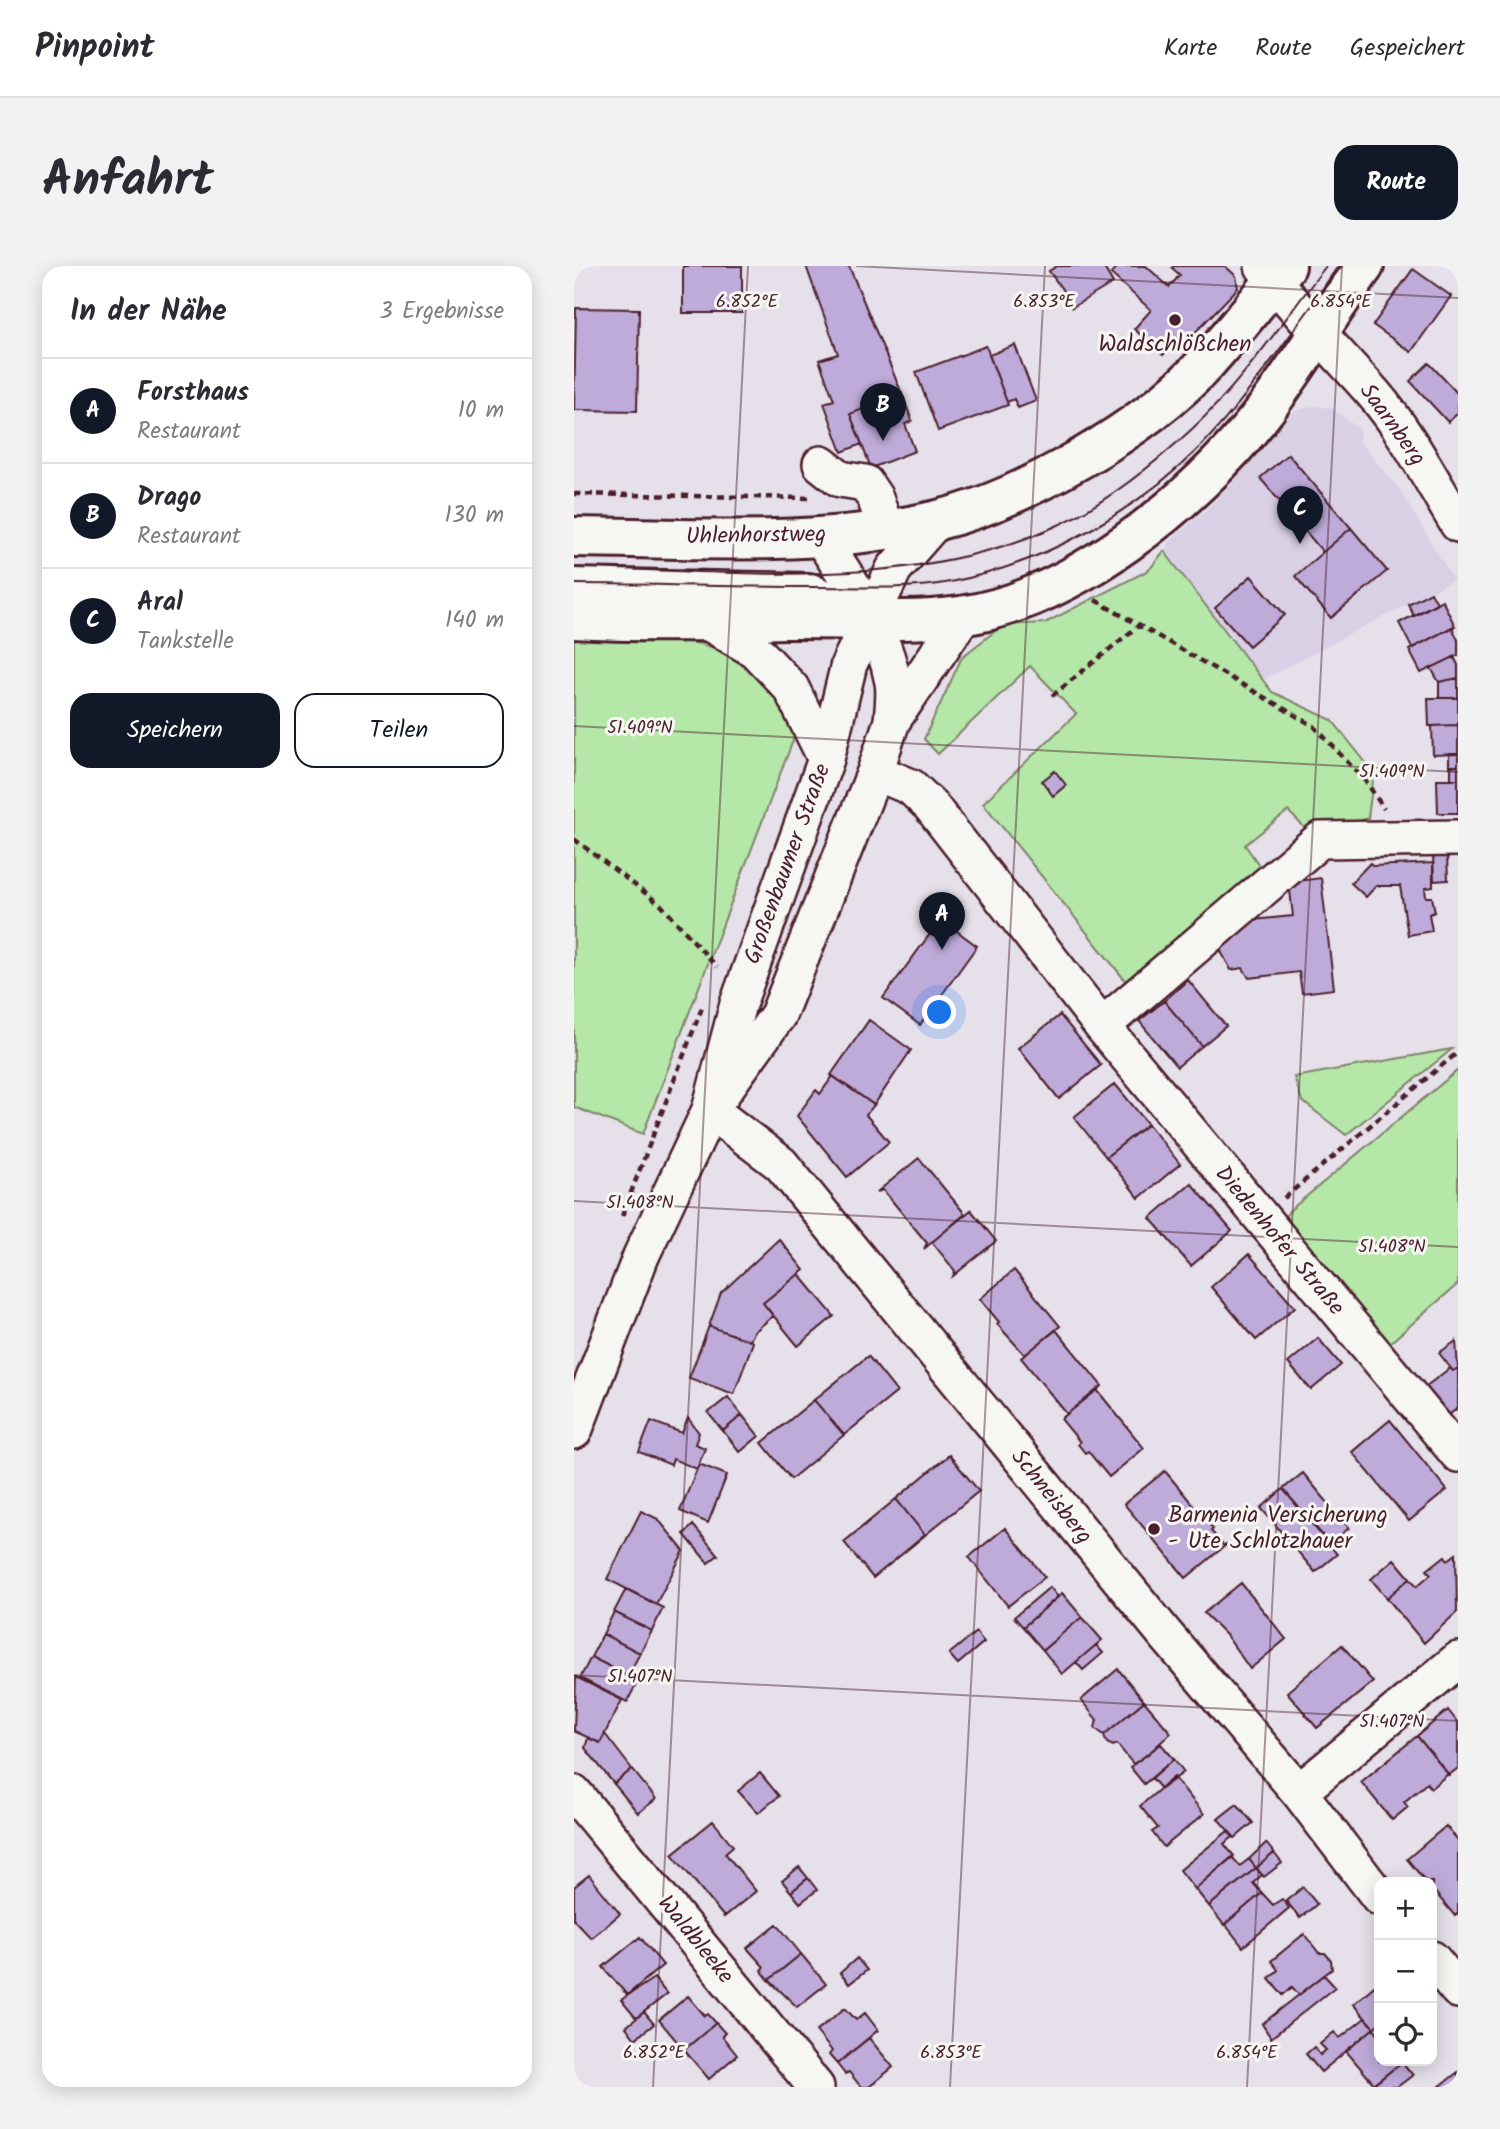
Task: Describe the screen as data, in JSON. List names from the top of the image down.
{
  "streets": {
    "main road": ["Uhlenhorstweg", "Großenbaumer Straße"],
    "street": [
      "Saarnberg",
      "Diedenhofer Straße",
      "Schneisberg",
      "Waldbleeke"
    ]
  },
  "crossings": [
    ["Saarnberg", "Großenbaumer Straße"],
    ["Uhlenhorstweg", "Großenbaumer Straße"],
    ["Großenbaumer Straße", "Diedenhofer Straße"],
    ["Großenbaumer Straße", "Schneisberg"]
  ],
  "places": ["Waldschlößchen", "Barmenia Versicherung - Ute Schlotzhauer"],
  "page": {
    "header": "Pinpoint",
    "nav": ["Karte", "Route", "Gespeichert"],
    "title": "Anfahrt",
    "buttons": [
      "Route",
      ["Speichern", "Teilen"]
    ],
    "heading": ["In der Nähe", "3 Ergebnisse"],
    "list": [
      {
        "mark": "A",
        "name": "Forsthaus",
        "note": "Restaurant",
        "value": "10 m"
      },
      {
        "mark": "B",
        "name": "Drago",
        "note": "Restaurant",
        "value": "130 m"
      },
      {
        "mark": "C",
        "name": "Aral",
        "note": "Tankstelle",
        "value": "140 m"
      }
    ],
    "pins": ["B", "C", "A"],
    "map_buttons": ["+", "−"]
  },
  "coordinates": [
    "6.852°E",
    "6.853°E",
    "6.854°E",
    "51.409°N",
    "51.408°N",
    "51.407°N"
  ]
}
